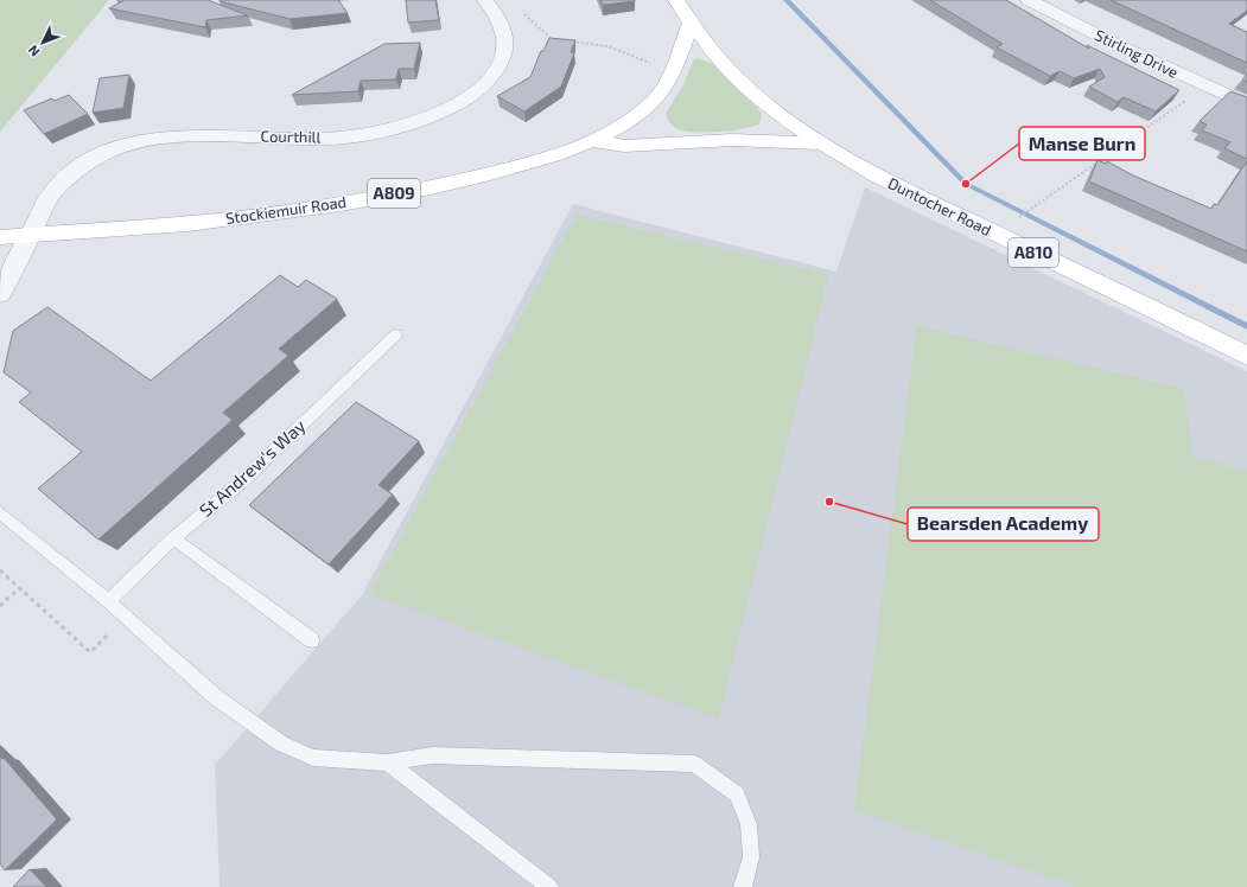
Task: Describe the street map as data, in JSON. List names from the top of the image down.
{
  "streets": {
    "main road": [
      "A809",
      "Duntocher Road",
      "Stockiemuir Road",
      "A810"
    ],
    "street": ["Stirling Drive", "Courthill"],
    "lane": ["St Andrew's Way"]
  },
  "crossings": [
    ["Courthill", "Stockiemuir Road"],
    ["A809", "Duntocher Road"],
    ["A809", "Stockiemuir Road"]
  ],
  "places": ["Manse Burn", "Bearsden Academy"],
  "north": "bottom left"
}
